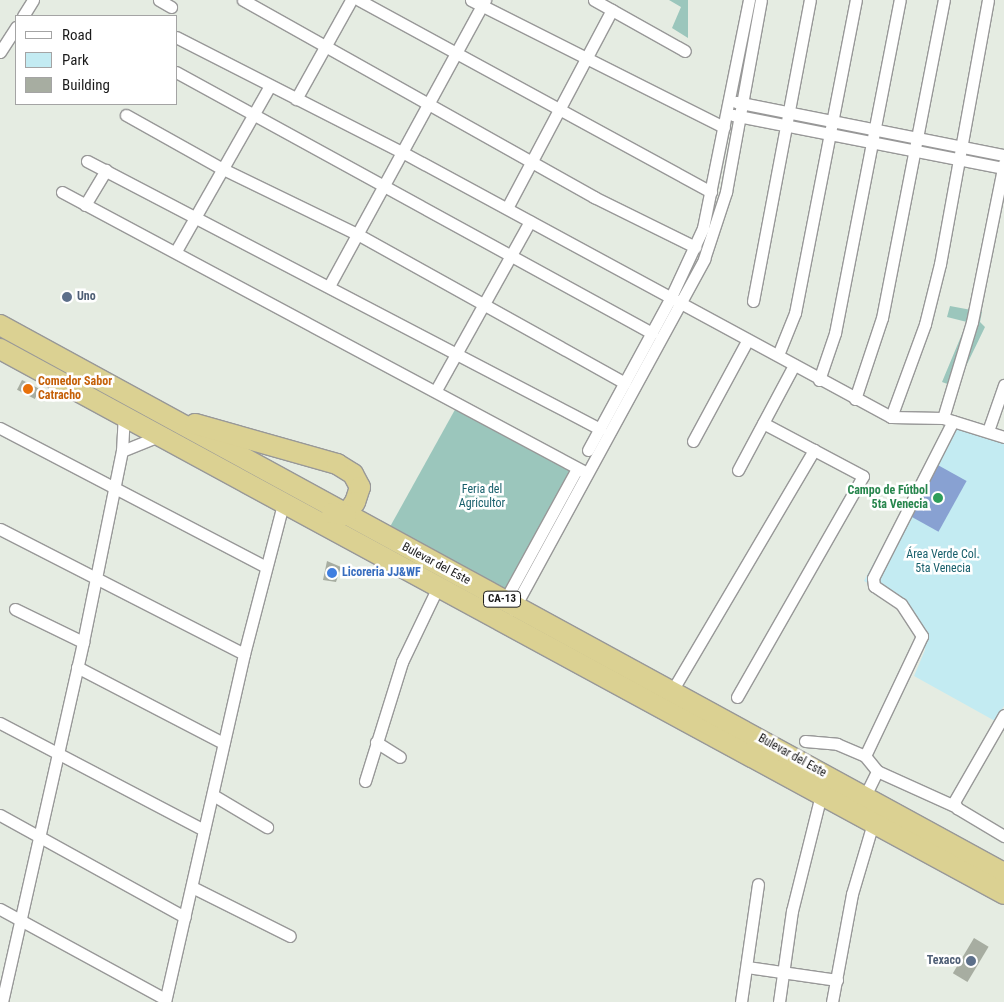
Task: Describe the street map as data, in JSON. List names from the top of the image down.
{
  "streets": {
    "highway": ["Bulevar del Este", "CA-13"]
  },
  "parks": ["Feria del Agricultor", "Área Verde Col. 5ta Venecia"],
  "places": [
    "Uno",
    "Comedor Sabor Catracho",
    "Campo de Fútbol 5ta Venecia",
    "Licoreria JJ&WF",
    "Texaco"
  ],
  "legend": ["Road", "Park", "Building"]
}
